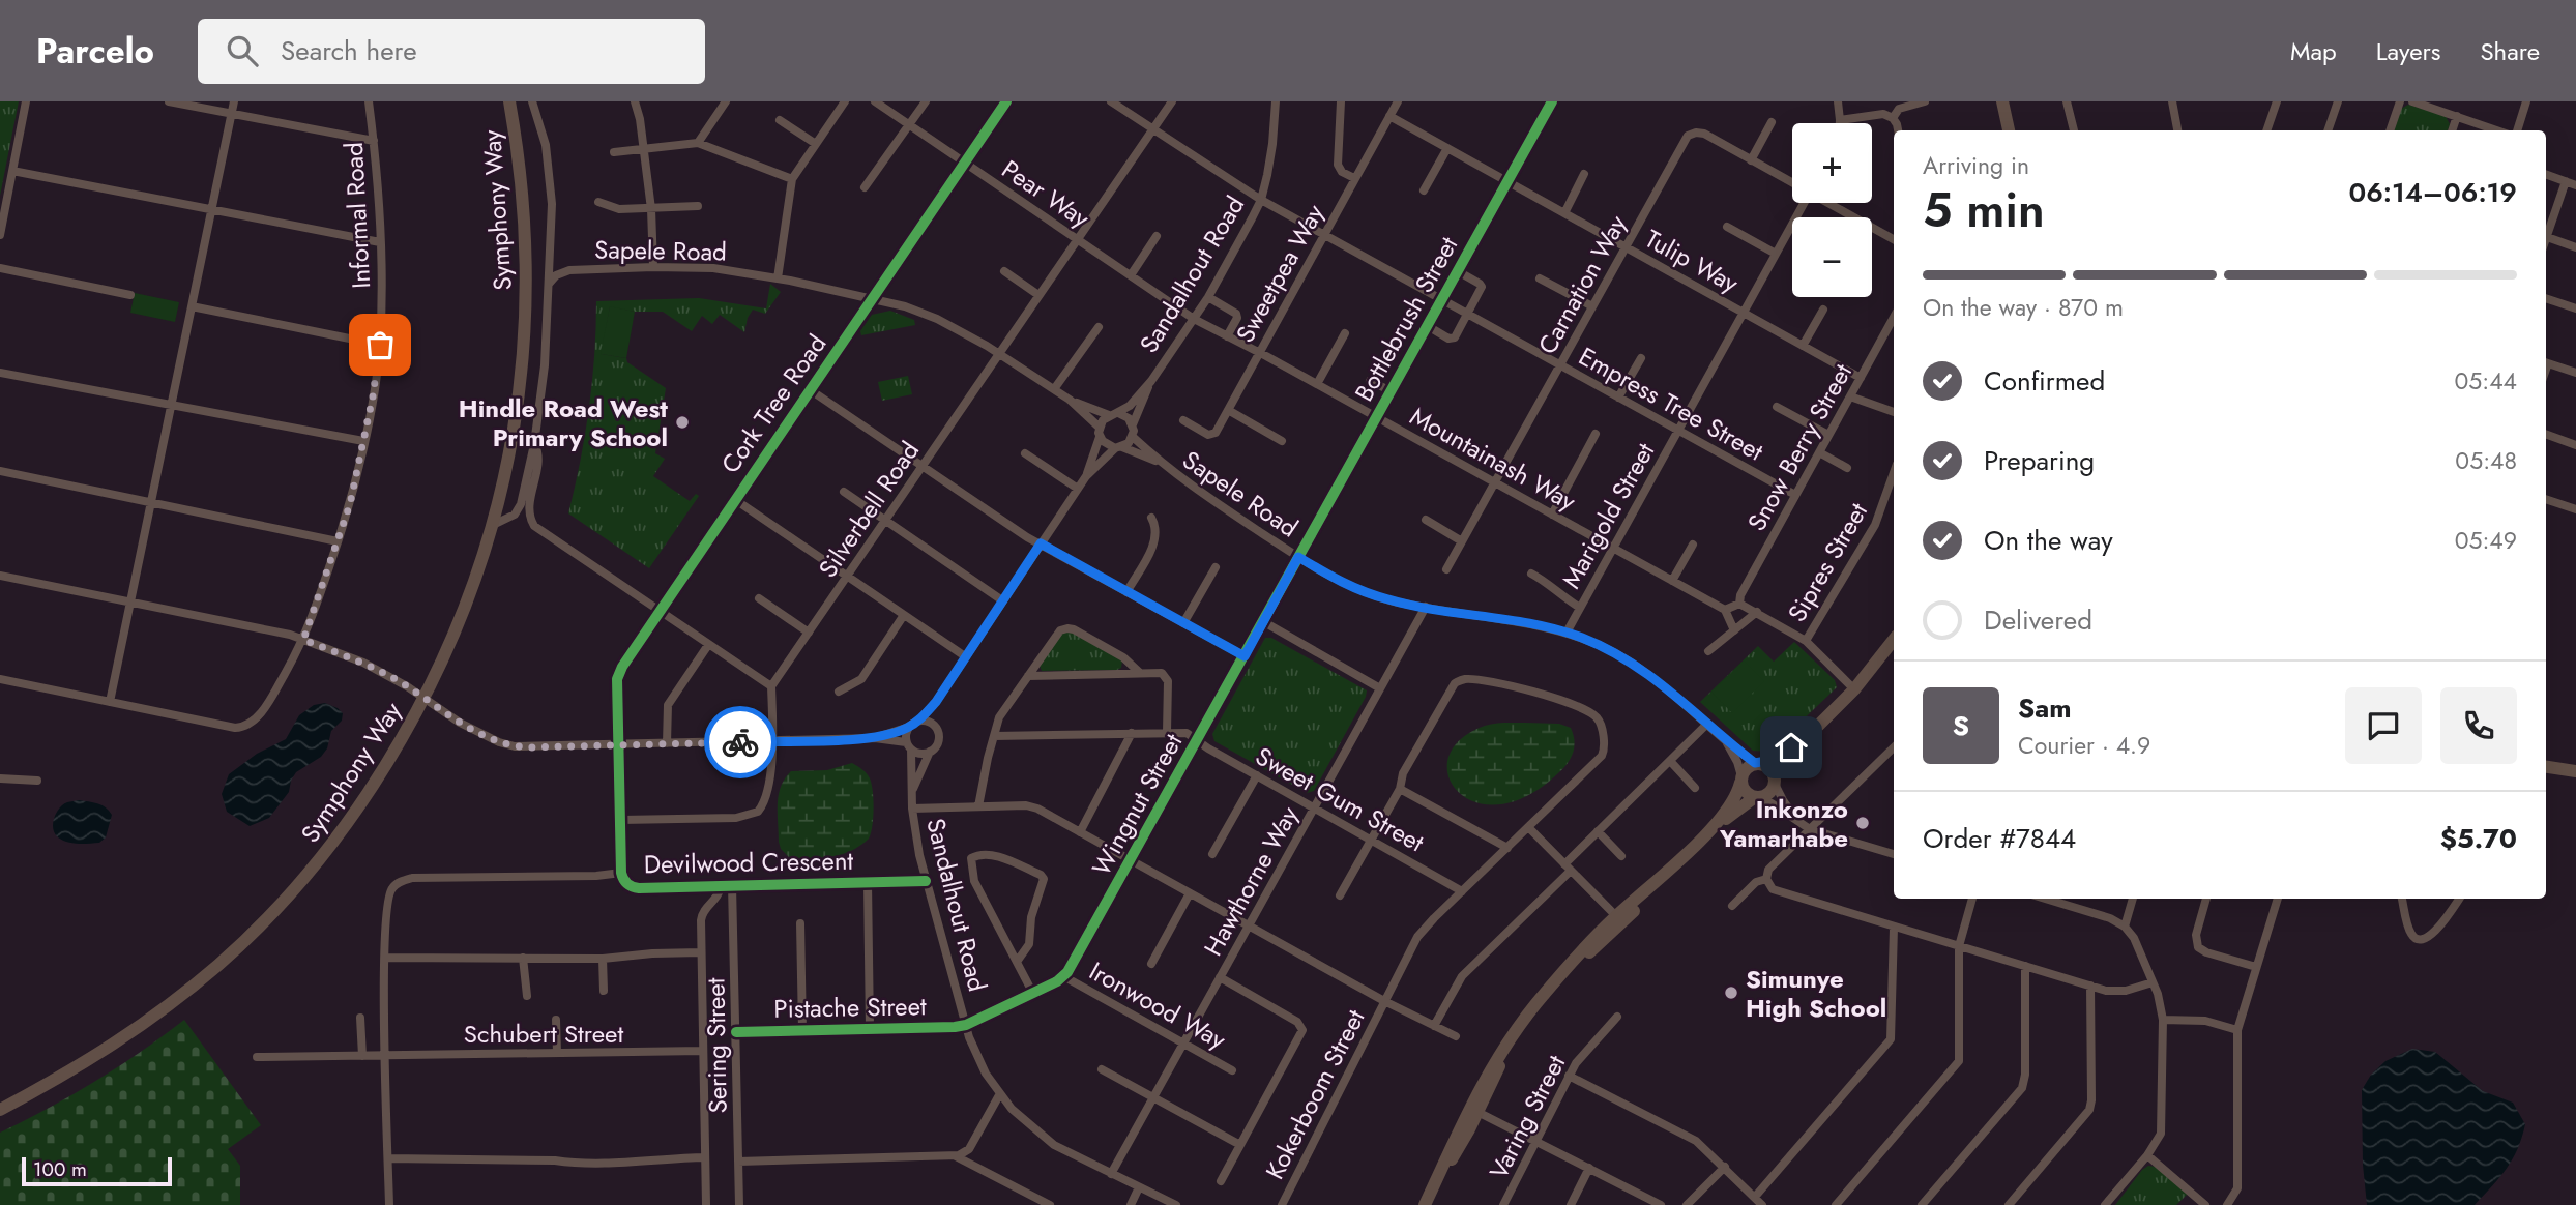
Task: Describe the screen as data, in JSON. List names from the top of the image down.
{
  "streets": {
    "main road": ["Symphony Way"],
    "street": [
      "Pear Way",
      "Informal Road",
      "Sapele Road",
      "Tulip Way",
      "Sweetpea Way",
      "Sandalhout Road",
      "Carnation Way",
      "Bottlebrush Street",
      "Cork Tree Road",
      "Empress Tree Street",
      "Snow Berry Street",
      "Mountainash Way",
      "Silverbell Road",
      "Marigold Street",
      "Sipres Street",
      "Sweet Gum Street",
      "Wingnut Street",
      "Devilwood Crescent",
      "Hawthorne Way",
      "Ironwood Way",
      "Pistache Street",
      "Schubert Street",
      "Sering Street",
      "Kokerboom Street",
      "Varing Street"
    ]
  },
  "crossings": [
    ["Pear Way", "Sandalhout Road"],
    ["Pear Way", "Cork Tree Road"],
    ["Pear Way", "Mountainash Way"],
    ["Pear Way", "Silverbell Road"],
    ["Sapele Road", "Sandalhout Road"],
    ["Sapele Road", "Bottlebrush Street"],
    ["Sapele Road", "Cork Tree Road"],
    ["Sapele Road", "Silverbell Road"],
    ["Sapele Road", "Marigold Street"],
    ["Sapele Road", "Wingnut Street"],
    ["Sapele Road", "Hawthorne Way"],
    ["Tulip Way", "Sweetpea Way"],
    ["Tulip Way", "Carnation Way"],
    ["Tulip Way", "Bottlebrush Street"],
    ["Tulip Way", "Snow Berry Street"],
    ["Tulip Way", "Marigold Street"],
    ["Sweetpea Way", "Empress Tree Street"],
    ["Sweetpea Way", "Mountainash Way"],
    ["Sandalhout Road", "Empress Tree Street"],
    ["Sandalhout Road", "Mountainash Way"],
    ["Sandalhout Road", "Wingnut Street"],
    ["Sandalhout Road", "Devilwood Crescent"],
    ["Sandalhout Road", "Hawthorne Way"],
    ["Sandalhout Road", "Pistache Street"],
    ["Carnation Way", "Empress Tree Street"],
    ["Carnation Way", "Mountainash Way"],
    ["Bottlebrush Street", "Empress Tree Street"],
    ["Bottlebrush Street", "Mountainash Way"],
    ["Bottlebrush Street", "Wingnut Street"],
    ["Cork Tree Road", "Devilwood Crescent"],
    ["Empress Tree Street", "Snow Berry Street"],
    ["Empress Tree Street", "Silverbell Road"],
    ["Empress Tree Street", "Marigold Street"],
    ["Mountainash Way", "Marigold Street"],
    ["Sweet Gum Street", "Wingnut Street"],
    ["Sweet Gum Street", "Hawthorne Way"],
    ["Sweet Gum Street", "Kokerboom Street"],
    ["Wingnut Street", "Ironwood Way"],
    ["Wingnut Street", "Pistache Street"],
    ["Devilwood Crescent", "Sering Street"],
    ["Hawthorne Way", "Ironwood Way"],
    ["Pistache Street", "Sering Street"]
  ],
  "places": ["Hindle Road West Primary School", "Inkonzo Yamarhabe", "Simunye High School"],
  "scale_bar": "100 m",
  "page": {
    "header": "Parcelo",
    "search": "Search here",
    "nav": ["Map", "Layers", "Share"],
    "map_buttons": ["+", "−"],
    "heading": ["5 min", "Arriving in", "06:14–06:19"],
    "panel": [
      "Sam",
      "Courier · 4.9",
      "Order #7844",
      "$5.70"
    ],
    "bar": "On the way · 870 m",
    "list": [
      ["Confirmed", "05:44"],
      ["Preparing", "05:48"],
      ["On the way", "05:49"],
      "Delivered"
    ],
    "round": "S",
    "scale": "100 m"
  }
}
